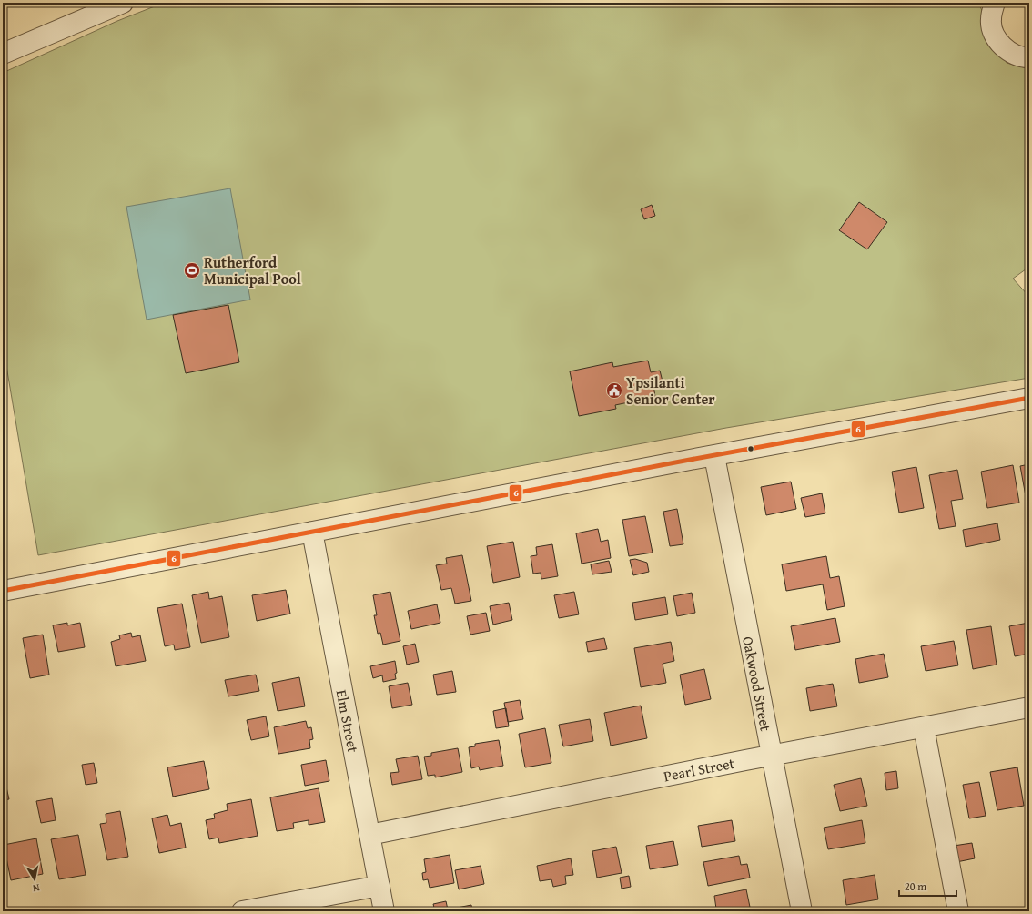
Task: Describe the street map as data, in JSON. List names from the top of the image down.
{
  "streets": {
    "street": ["Oakwood Street", "Elm Street", "Pearl Street"]
  },
  "crossings": [
    ["Oakwood Street", "Pearl Street"],
    ["Elm Street", "Pearl Street"]
  ],
  "places": {
    "sports": ["Rutherford Municipal Pool"],
    "public building": ["Ypsilanti Senior Center"]
  },
  "lines": ["transit line 6"],
  "scale_bar": "20 m",
  "north": "bottom"
}
